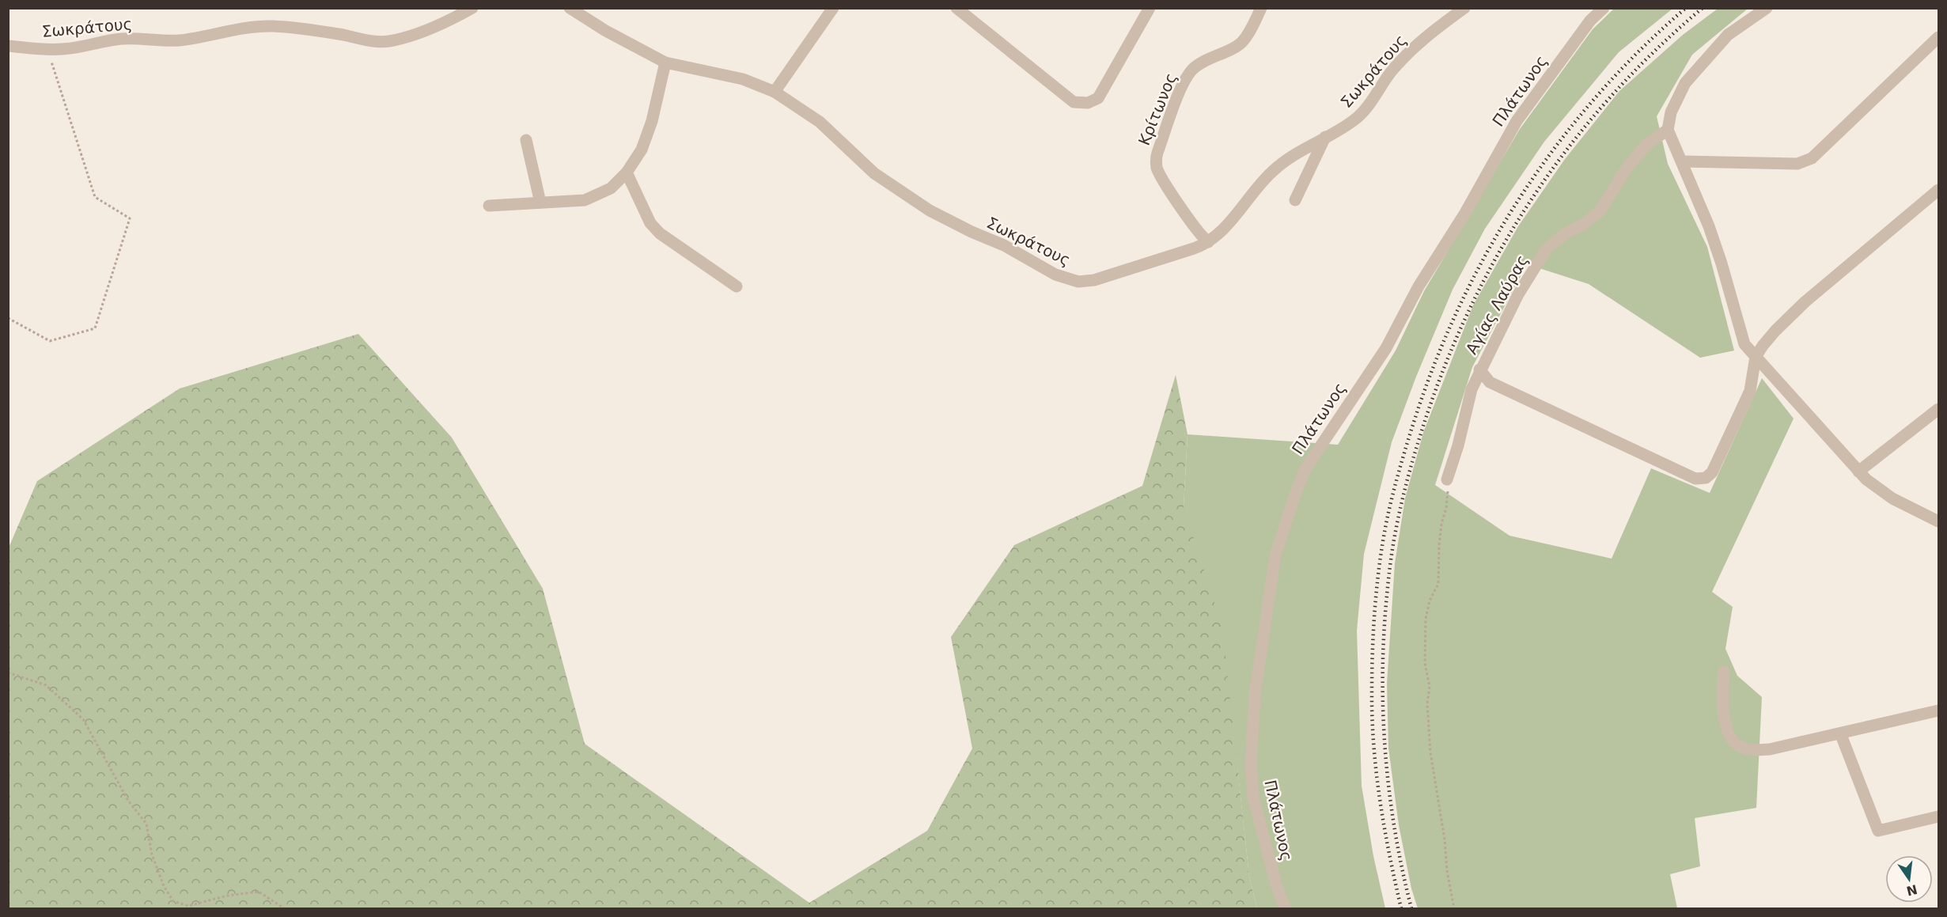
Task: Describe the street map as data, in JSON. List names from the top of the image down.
{
  "streets": {
    "street": [
      "Σωκράτους",
      "Πλάτωνος",
      "Κρίτωνος",
      "Αγίας Λαύρας"
    ]
  },
  "crossings": [
    ["Σωκράτους", "Κρίτωνος"]
  ],
  "north": "bottom"
}
